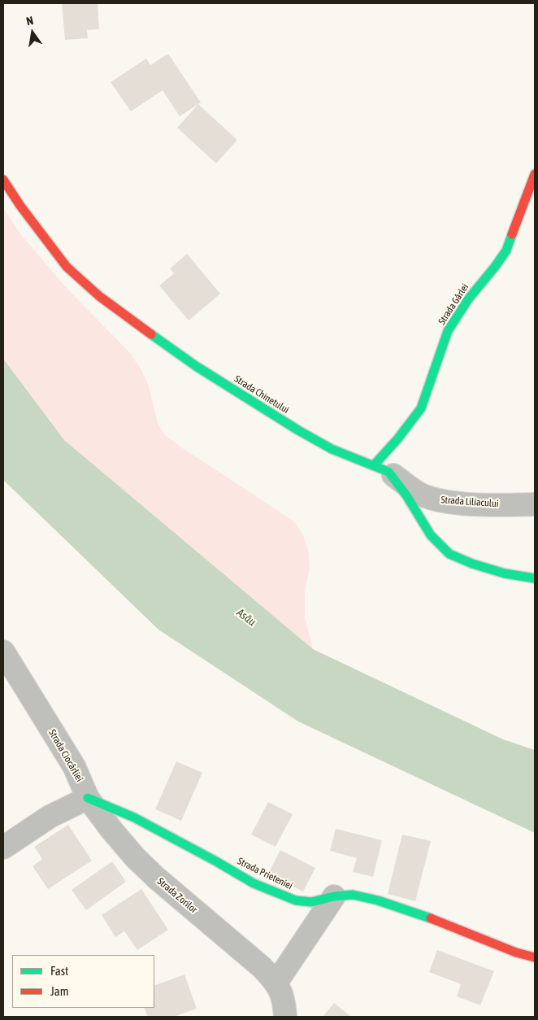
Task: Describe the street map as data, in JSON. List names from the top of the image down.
{
  "streets": {
    "street": [
      "Strada Gârlei",
      "Strada Chinetului",
      "Strada Liliacului",
      "Strada Ciocârliei",
      "Strada Prieteniei",
      "Strada Zorilor"
    ]
  },
  "crossings": [
    ["Strada Gârlei", "Strada Chinetului"],
    ["Strada Gârlei", "Strada Liliacului"],
    ["Strada Chinetului", "Strada Liliacului"],
    ["Strada Ciocârliei", "Strada Prieteniei"],
    ["Strada Ciocârliei", "Strada Zorilor"],
    ["Strada Prieteniei", "Strada Zorilor"]
  ],
  "water": ["Asău"],
  "legend": ["Fast", "Jam"],
  "north": "top"
}
